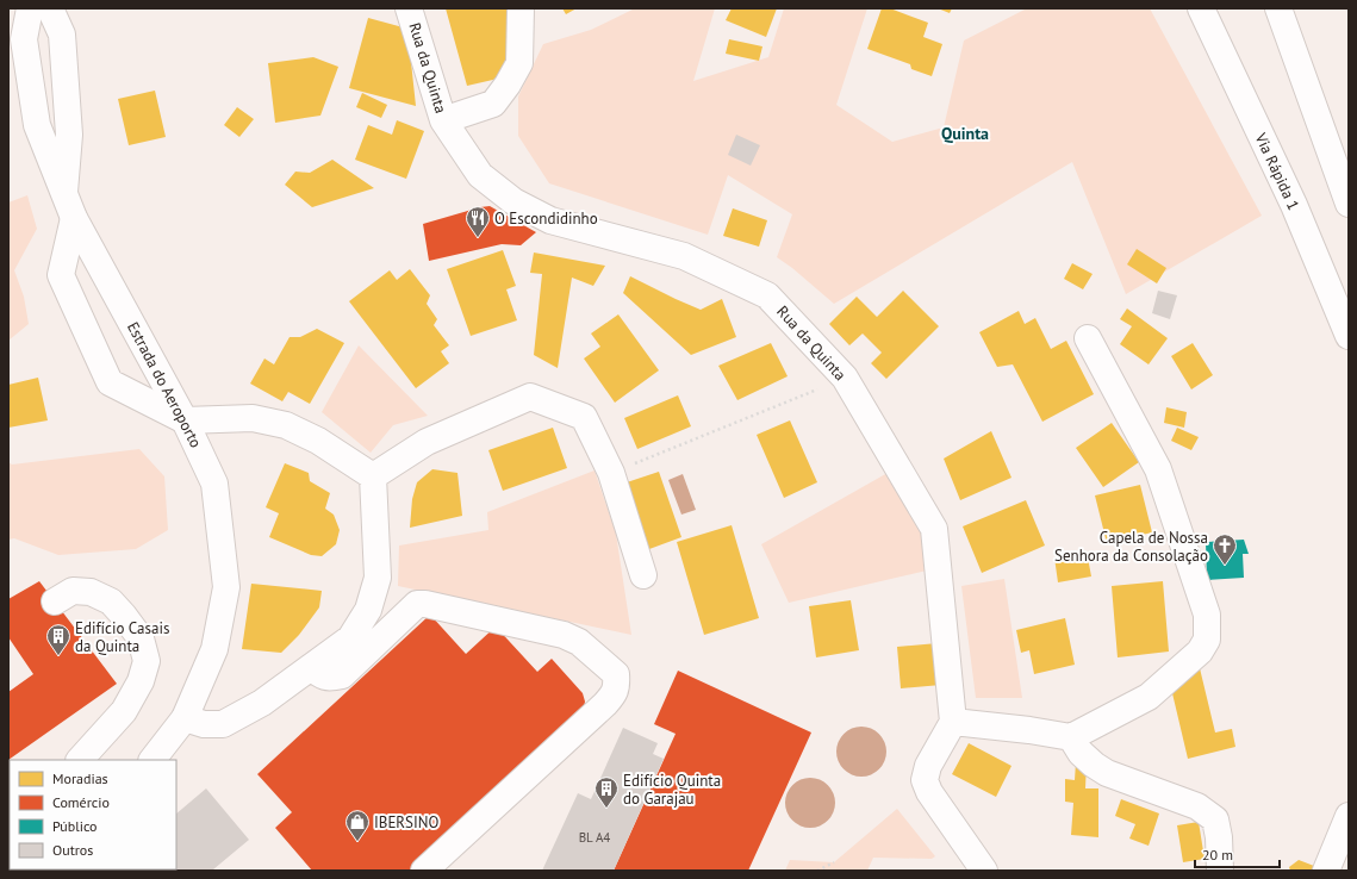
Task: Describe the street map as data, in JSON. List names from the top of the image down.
{
  "streets": {
    "main road": ["Rua da Quinta", "Via Rápida 1", "Estrada do Aeroporto"]
  },
  "districts": ["Quinta"],
  "places": {
    "restaurant": ["O Escondidinho"],
    "church": ["Capela de Nossa Senhora da Consolação"],
    "building": ["Edifício Casais da Quinta", "Edifício Quinta do Garajau"],
    "shop": ["IBERSINO"]
  },
  "house_numbers": ["BL A4"],
  "legend": [
    "Moradias",
    "Comércio",
    "Público",
    "Outros"
  ],
  "scale_bar": "20 m"
}
